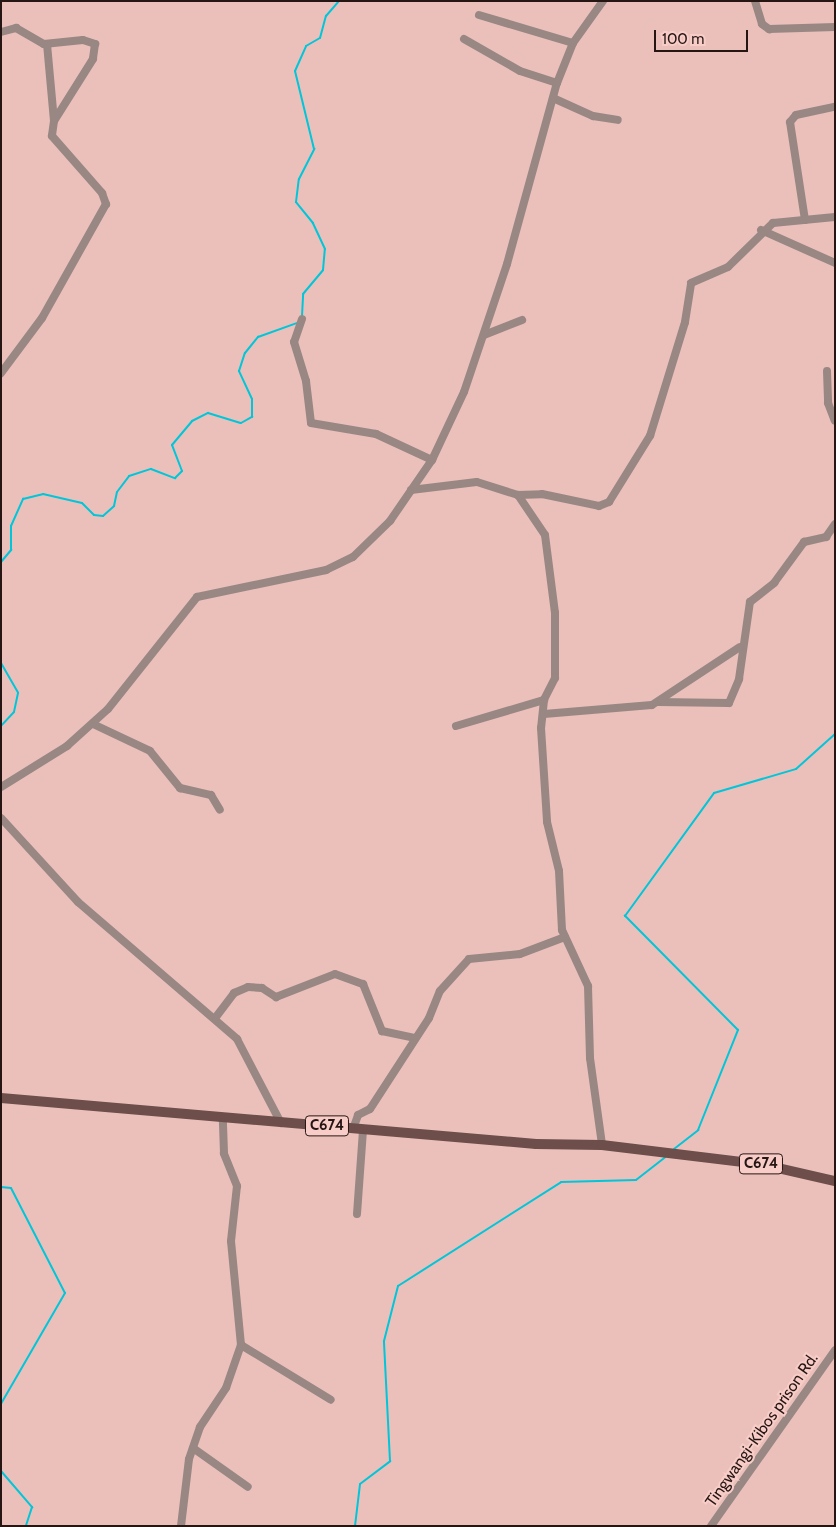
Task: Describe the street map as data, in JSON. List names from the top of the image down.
{
  "streets": {
    "main road": ["C674"],
    "street": ["Tingwangi-Kibos prison Rd."]
  },
  "scale_bar": "100 m"
}
